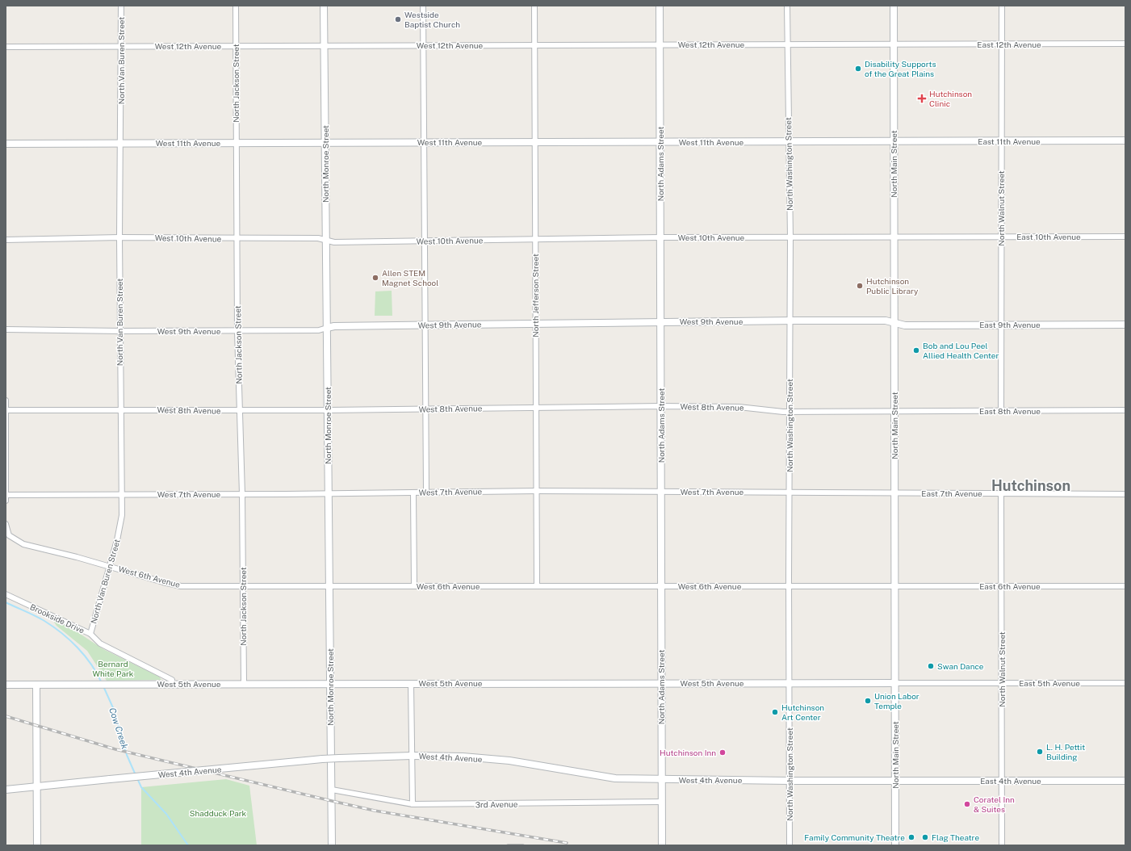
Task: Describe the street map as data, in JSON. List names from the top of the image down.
{
  "streets": {
    "street": [
      "West 12th Avenue",
      "East 12th Avenue",
      "North Van Buren Street",
      "North Jackson Street",
      "East 11th Avenue",
      "West 11th Avenue",
      "North Monroe Street",
      "North Adams Street",
      "North Washington Street",
      "North Main Street",
      "North Walnut Street",
      "East 10th Avenue",
      "West 10th Avenue",
      "North Jefferson Street",
      "West 9th Avenue",
      "East 9th Avenue",
      "West 8th Avenue",
      "East 8th Avenue",
      "West 7th Avenue",
      "East 7th Avenue",
      "West 6th Avenue",
      "East 6th Avenue",
      "Brookside Drive",
      "West 5th Avenue",
      "East 5th Avenue",
      "West 4th Avenue",
      "East 4th Avenue",
      "3rd Avenue"
    ]
  },
  "crossings": [
    ["West 12th Avenue", "East 12th Avenue"],
    ["West 12th Avenue", "North Van Buren Street"],
    ["West 12th Avenue", "North Jackson Street"],
    ["West 12th Avenue", "North Monroe Street"],
    ["West 12th Avenue", "North Adams Street"],
    ["West 12th Avenue", "North Washington Street"],
    ["West 12th Avenue", "North Main Street"],
    ["West 12th Avenue", "North Jefferson Street"],
    ["East 12th Avenue", "North Main Street"],
    ["East 12th Avenue", "North Walnut Street"],
    ["North Van Buren Street", "West 11th Avenue"],
    ["North Van Buren Street", "West 10th Avenue"],
    ["North Van Buren Street", "West 9th Avenue"],
    ["North Van Buren Street", "West 8th Avenue"],
    ["North Van Buren Street", "West 7th Avenue"],
    ["North Van Buren Street", "West 6th Avenue"],
    ["North Van Buren Street", "Brookside Drive"],
    ["North Jackson Street", "West 11th Avenue"],
    ["North Jackson Street", "West 10th Avenue"],
    ["North Jackson Street", "West 9th Avenue"],
    ["North Jackson Street", "West 8th Avenue"],
    ["North Jackson Street", "West 7th Avenue"],
    ["North Jackson Street", "West 6th Avenue"],
    ["North Jackson Street", "West 5th Avenue"],
    ["East 11th Avenue", "West 11th Avenue"],
    ["East 11th Avenue", "North Main Street"],
    ["East 11th Avenue", "North Walnut Street"],
    ["West 11th Avenue", "North Monroe Street"],
    ["West 11th Avenue", "North Adams Street"],
    ["West 11th Avenue", "North Washington Street"],
    ["West 11th Avenue", "North Main Street"],
    ["West 11th Avenue", "North Jefferson Street"],
    ["North Monroe Street", "West 10th Avenue"],
    ["North Monroe Street", "West 9th Avenue"],
    ["North Monroe Street", "West 8th Avenue"],
    ["North Monroe Street", "West 7th Avenue"],
    ["North Monroe Street", "West 6th Avenue"],
    ["North Monroe Street", "West 5th Avenue"],
    ["North Monroe Street", "3rd Avenue"],
    ["North Adams Street", "West 10th Avenue"],
    ["North Adams Street", "West 9th Avenue"],
    ["North Adams Street", "West 8th Avenue"],
    ["North Adams Street", "West 7th Avenue"],
    ["North Adams Street", "West 6th Avenue"],
    ["North Adams Street", "West 5th Avenue"],
    ["North Adams Street", "West 4th Avenue"],
    ["North Adams Street", "3rd Avenue"],
    ["North Washington Street", "West 10th Avenue"],
    ["North Washington Street", "West 9th Avenue"],
    ["North Washington Street", "West 8th Avenue"],
    ["North Washington Street", "West 7th Avenue"],
    ["North Washington Street", "West 6th Avenue"],
    ["North Washington Street", "West 5th Avenue"],
    ["North Washington Street", "West 4th Avenue"],
    ["North Main Street", "East 10th Avenue"],
    ["North Main Street", "West 10th Avenue"],
    ["North Main Street", "West 9th Avenue"],
    ["North Main Street", "East 9th Avenue"],
    ["North Main Street", "West 8th Avenue"],
    ["North Main Street", "East 8th Avenue"],
    ["North Main Street", "West 7th Avenue"],
    ["North Main Street", "East 7th Avenue"],
    ["North Main Street", "West 6th Avenue"],
    ["North Main Street", "East 6th Avenue"],
    ["North Main Street", "West 5th Avenue"],
    ["North Main Street", "East 5th Avenue"],
    ["North Main Street", "West 4th Avenue"],
    ["North Main Street", "East 4th Avenue"],
    ["North Walnut Street", "East 10th Avenue"],
    ["North Walnut Street", "East 9th Avenue"],
    ["North Walnut Street", "East 8th Avenue"],
    ["North Walnut Street", "East 7th Avenue"],
    ["North Walnut Street", "East 6th Avenue"],
    ["North Walnut Street", "East 5th Avenue"],
    ["North Walnut Street", "East 4th Avenue"],
    ["East 10th Avenue", "West 10th Avenue"],
    ["West 10th Avenue", "North Jefferson Street"],
    ["North Jefferson Street", "West 9th Avenue"],
    ["North Jefferson Street", "West 8th Avenue"],
    ["North Jefferson Street", "West 7th Avenue"],
    ["North Jefferson Street", "West 6th Avenue"],
    ["West 9th Avenue", "East 9th Avenue"],
    ["West 8th Avenue", "East 8th Avenue"],
    ["West 7th Avenue", "East 7th Avenue"],
    ["West 6th Avenue", "East 6th Avenue"],
    ["Brookside Drive", "West 5th Avenue"],
    ["West 5th Avenue", "East 5th Avenue"],
    ["West 4th Avenue", "East 4th Avenue"]
  ],
  "districts": ["Hutchinson"],
  "water": ["Cow Creek"],
  "parks": ["Bernard White Park", "Shadduck Park"],
  "places": {
    "other": [
      "Westside Baptist Church",
      "Disability Supports of the Great Plains",
      "Allen STEM Magnet School",
      "Hutchinson Public Library",
      "Bob and Lou Peel Allied Health Center",
      "Swan Dance",
      "Union Labor Temple",
      "Hutchinson Art Center",
      "L. H. Pettit Building",
      "Hutchinson Inn",
      "Coratel Inn & Suites",
      "Family Community Theatre",
      "Flag Theatre"
    ],
    "health": ["Hutchinson Clinic"]
  }
}
